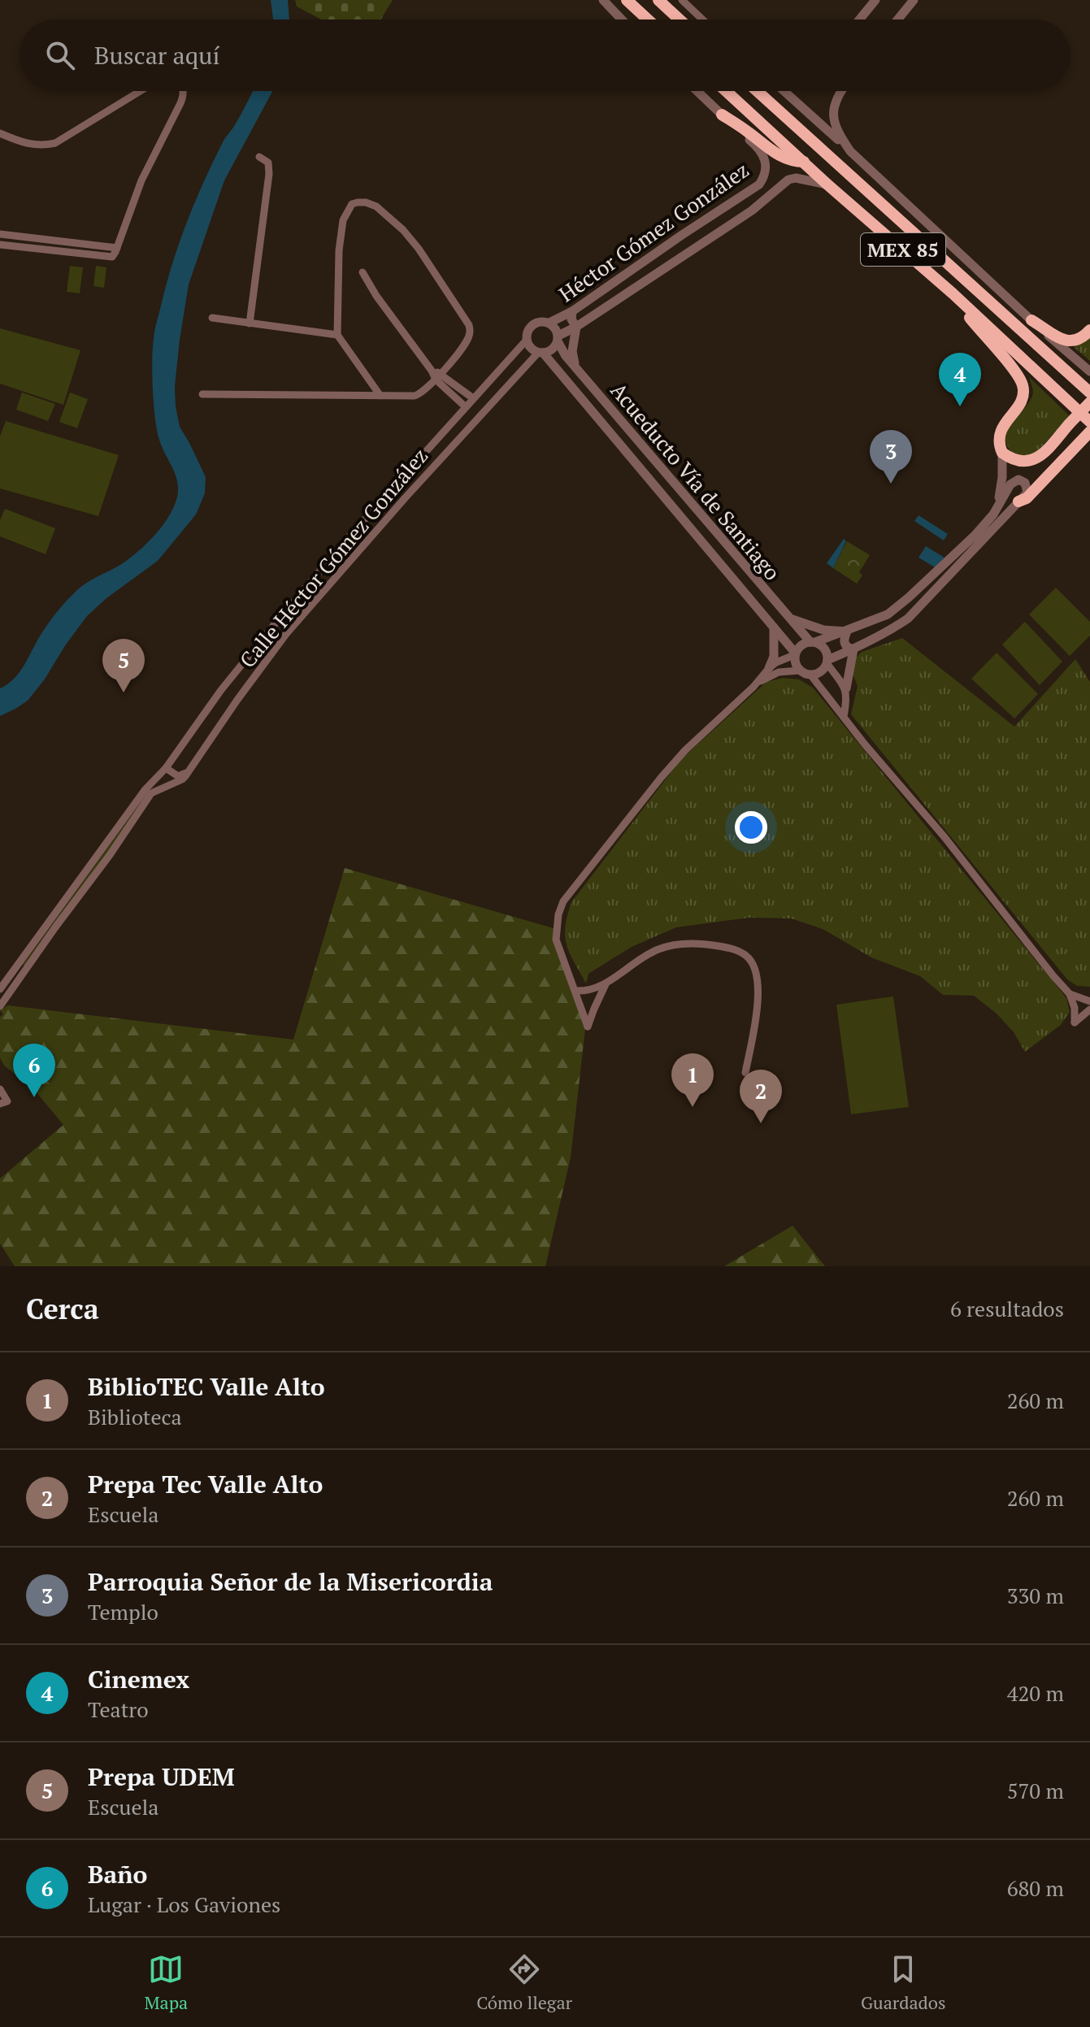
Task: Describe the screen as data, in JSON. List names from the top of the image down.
{
  "streets": {
    "highway": ["MEX 85"],
    "street": ["Héctor Gómez González", "Acueducto Vía de Santiago", "Calle Héctor Gómez González"]
  },
  "crossings": [
    ["Héctor Gómez González", "MEX 85"],
    ["Héctor Gómez González", "Acueducto Vía de Santiago"],
    ["Héctor Gómez González", "Calle Héctor Gómez González"],
    ["Acueducto Vía de Santiago", "Calle Héctor Gómez González"]
  ],
  "page": {
    "search": "Buscar aquí",
    "pins": [
      "4",
      "3",
      "5",
      "6",
      "1",
      "2"
    ],
    "heading": ["Cerca", "6 resultados"],
    "list": [
      {
        "mark": "1",
        "name": "BiblioTEC Valle Alto",
        "note": "Biblioteca",
        "value": "260 m"
      },
      {
        "mark": "2",
        "name": "Prepa Tec Valle Alto",
        "note": "Escuela",
        "value": "260 m"
      },
      {
        "mark": "3",
        "name": "Parroquia Señor de la Misericordia",
        "note": "Templo",
        "value": "330 m"
      },
      {
        "mark": "4",
        "name": "Cinemex",
        "note": "Teatro",
        "value": "420 m"
      },
      {
        "mark": "5",
        "name": "Prepa UDEM",
        "note": "Escuela",
        "value": "570 m"
      },
      {
        "mark": "6",
        "name": "Baño",
        "note": "Lugar · Los Gaviones",
        "value": "680 m"
      }
    ],
    "nav": ["Mapa", "Cómo llegar", "Guardados"]
  }
}
